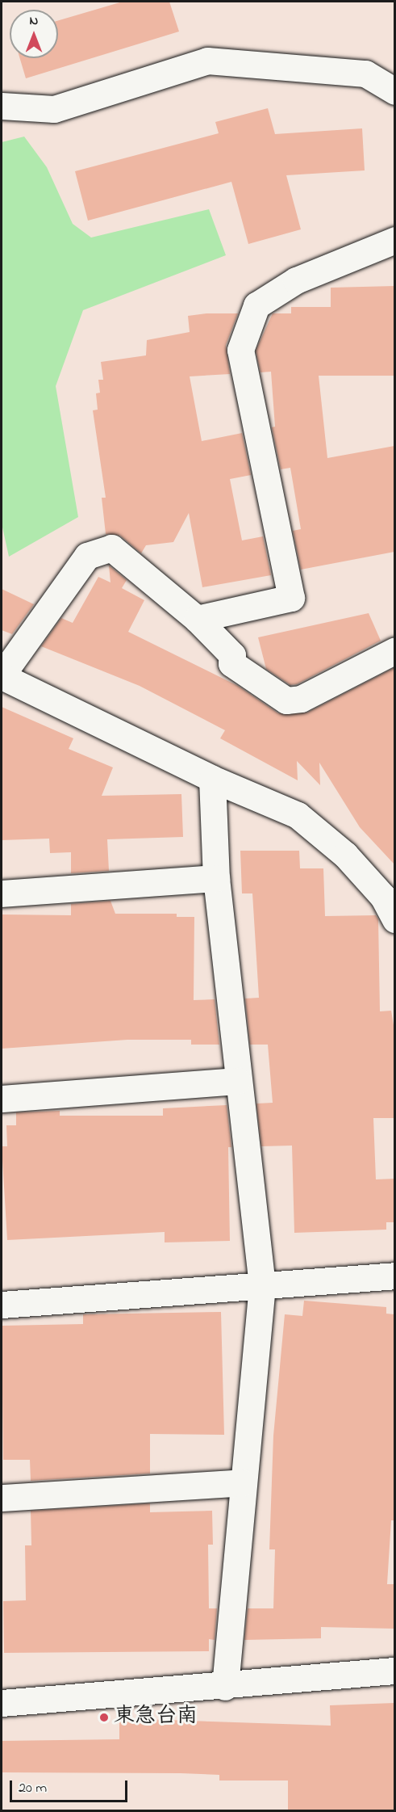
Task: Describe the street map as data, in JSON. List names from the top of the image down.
{
  "places": ["東急台南"],
  "scale_bar": "20 m",
  "north": "top"
}
